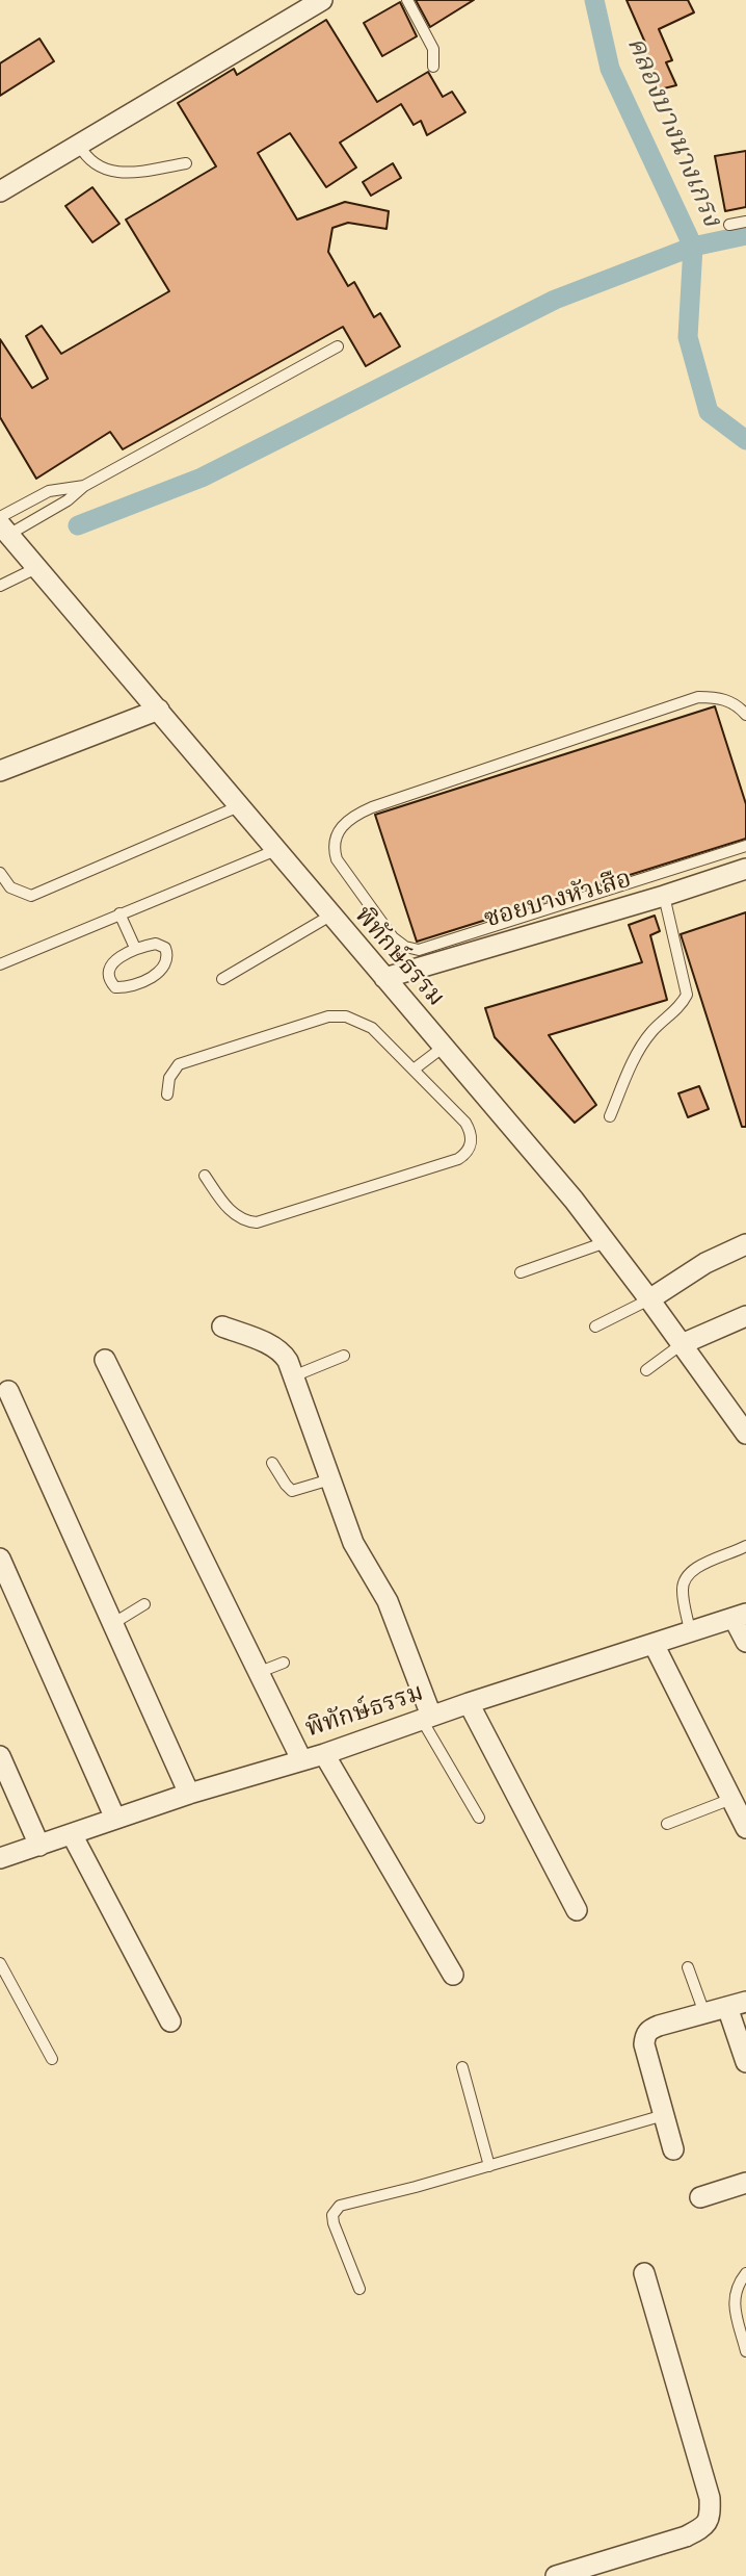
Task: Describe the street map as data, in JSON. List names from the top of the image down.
{
  "streets": {
    "street": ["ซอยบางหัวเสือ", "พิทักษ์ธรรม"]
  },
  "crossings": [
    ["ซอยบางหัวเสือ", "พิทักษ์ธรรม"]
  ],
  "water": ["คลองบางนางเกรง"]
}
